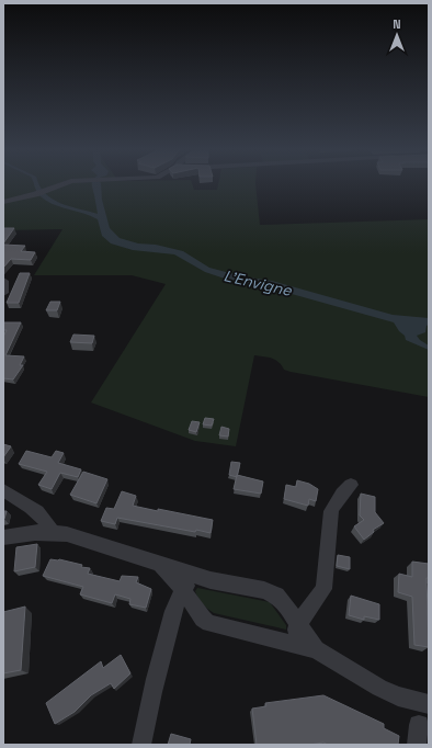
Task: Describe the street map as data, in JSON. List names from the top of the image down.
{
  "water": ["L'Envigne"],
  "north": "top"
}
